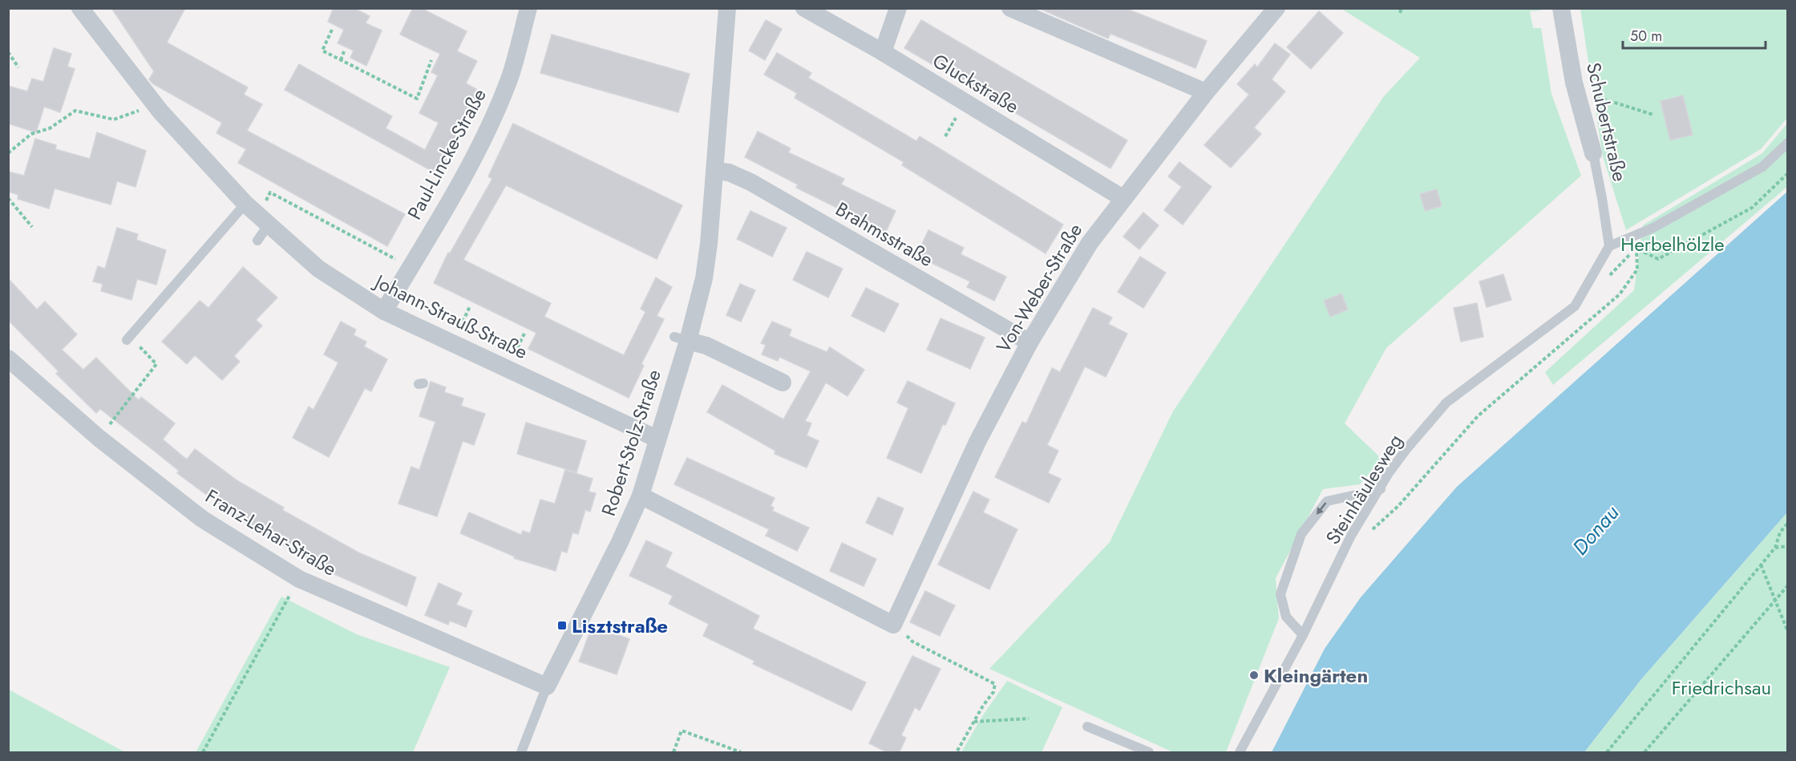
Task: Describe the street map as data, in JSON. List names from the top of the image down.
{
  "streets": {
    "street": [
      "Gluckstraße",
      "Schubertstraße",
      "Paul-Lincke-Straße",
      "Brahmsstraße",
      "Von-Weber-Straße",
      "Johann-Strauß-Straße",
      "Robert-Stolz-Straße",
      "Franz-Lehar-Straße"
    ],
    "lane": ["Steinhäulesweg"]
  },
  "crossings": [
    ["Gluckstraße", "Von-Weber-Straße"],
    ["Schubertstraße", "Steinhäulesweg"],
    ["Paul-Lincke-Straße", "Johann-Strauß-Straße"],
    ["Brahmsstraße", "Von-Weber-Straße"],
    ["Brahmsstraße", "Robert-Stolz-Straße"],
    ["Johann-Strauß-Straße", "Robert-Stolz-Straße"],
    ["Robert-Stolz-Straße", "Franz-Lehar-Straße"]
  ],
  "water": ["Donau"],
  "parks": ["Herbelhölzle", "Friedrichsau"],
  "places": {
    "transit": ["Lisztstraße"],
    "other": ["Kleingärten"]
  },
  "scale_bar": "50 m"
}
